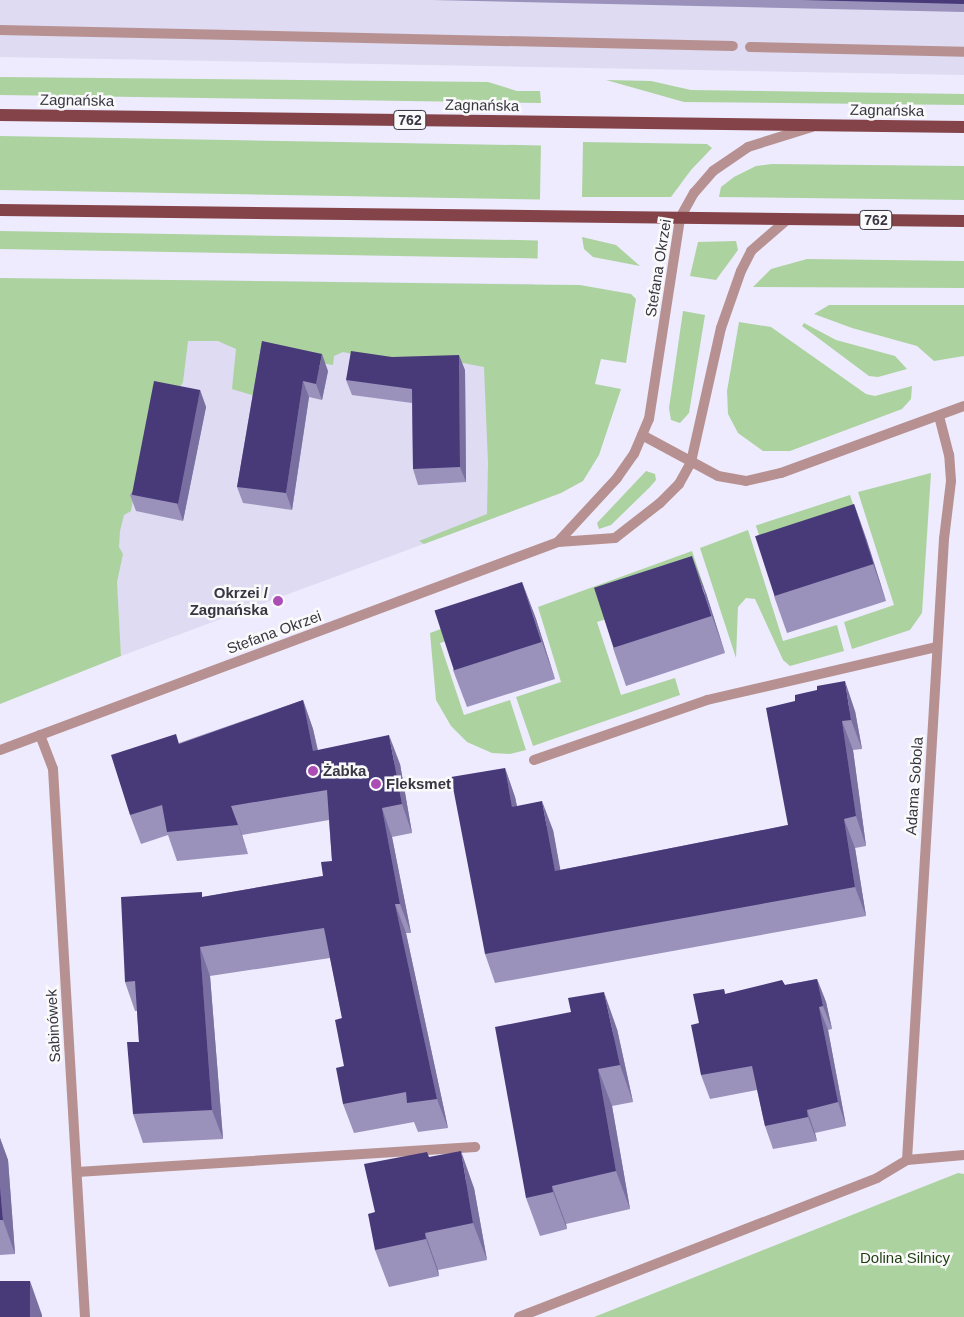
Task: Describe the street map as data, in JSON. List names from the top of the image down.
{
  "streets": {
    "main road": ["Zagnańska", "762"],
    "street": ["Stefana Okrzei", "Adama Sobola", "Sabinówek"]
  },
  "crossings": [
    ["Zagnańska", "Stefana Okrzei"],
    ["762", "Stefana Okrzei"],
    ["Stefana Okrzei", "Sabinówek"]
  ],
  "parks": ["Dolina Silnicy"],
  "places": ["Okrzei / Zagnańska", "Żabka", "Fleksmet"]
}
